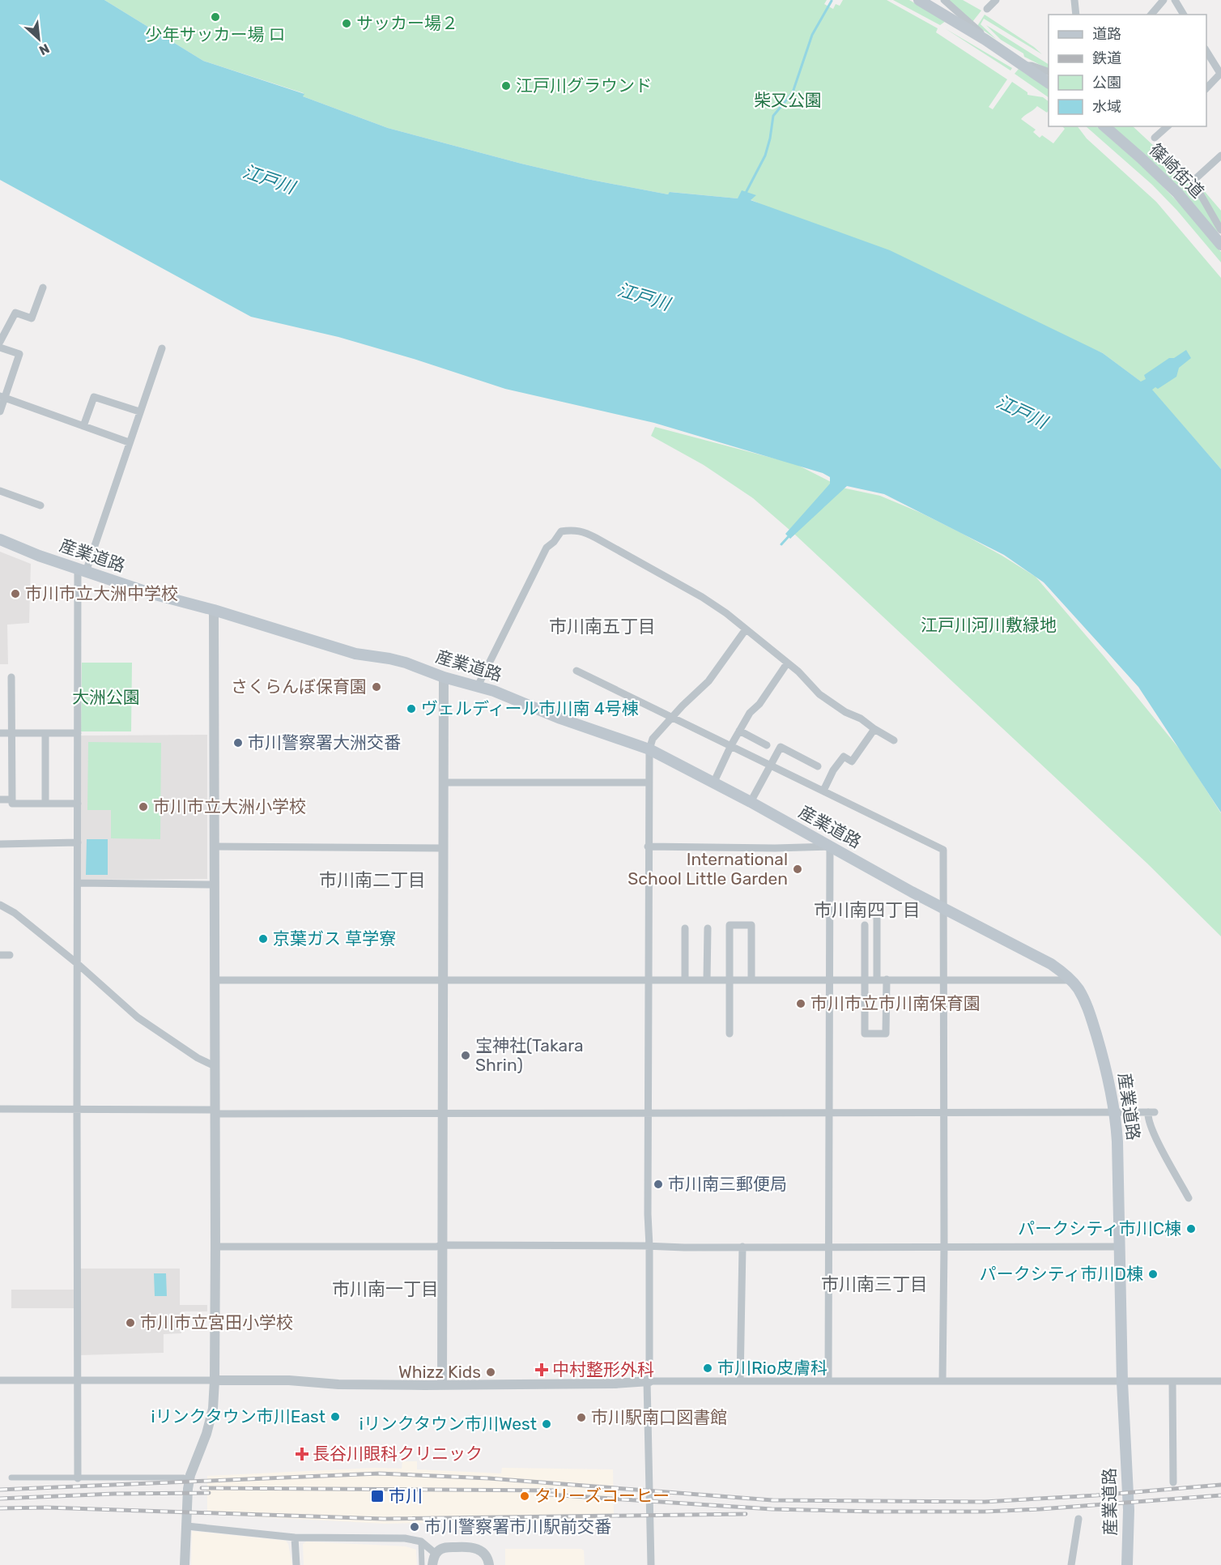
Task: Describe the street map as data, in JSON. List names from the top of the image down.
{
  "streets": {
    "main road": ["篠崎街道", "産業道路"]
  },
  "districts": [
    "市川南五丁目",
    "市川南二丁目",
    "市川南四丁目",
    "市川南三丁目",
    "市川南一丁目"
  ],
  "water": ["江戸川"],
  "parks": ["柴又公園", "江戸川河川敷緑地", "大洲公園"],
  "places": {
    "other": [
      "少年サッカー場 ロ",
      "サッカー場２",
      "江戸川グラウンド",
      "市川市立大洲中学校",
      "さくらんぼ保育園",
      "ヴェルディール市川南 4号棟",
      "市川警察署大洲交番",
      "市川市立大洲小学校",
      "International School Little Garden",
      "京葉ガス 草学寮",
      "市川市立市川南保育園",
      "宝神社(Takara Shrin)",
      "市川南三郵便局",
      "パークシティ市川C棟",
      "パークシティ市川D棟",
      "市川市立宮田小学校",
      "市川Rio皮膚科",
      "Whizz Kids",
      "iリンクタウン市川East",
      "市川駅南口図書館",
      "iリンクタウン市川West",
      "タリーズコーヒー",
      "市川警察署市川駅前交番"
    ],
    "health": ["中村整形外科", "長谷川眼科クリニック"],
    "transit": ["市川"]
  },
  "legend": [
    "道路",
    "鉄道",
    "公園",
    "水域"
  ],
  "north": "bottom right"
}
